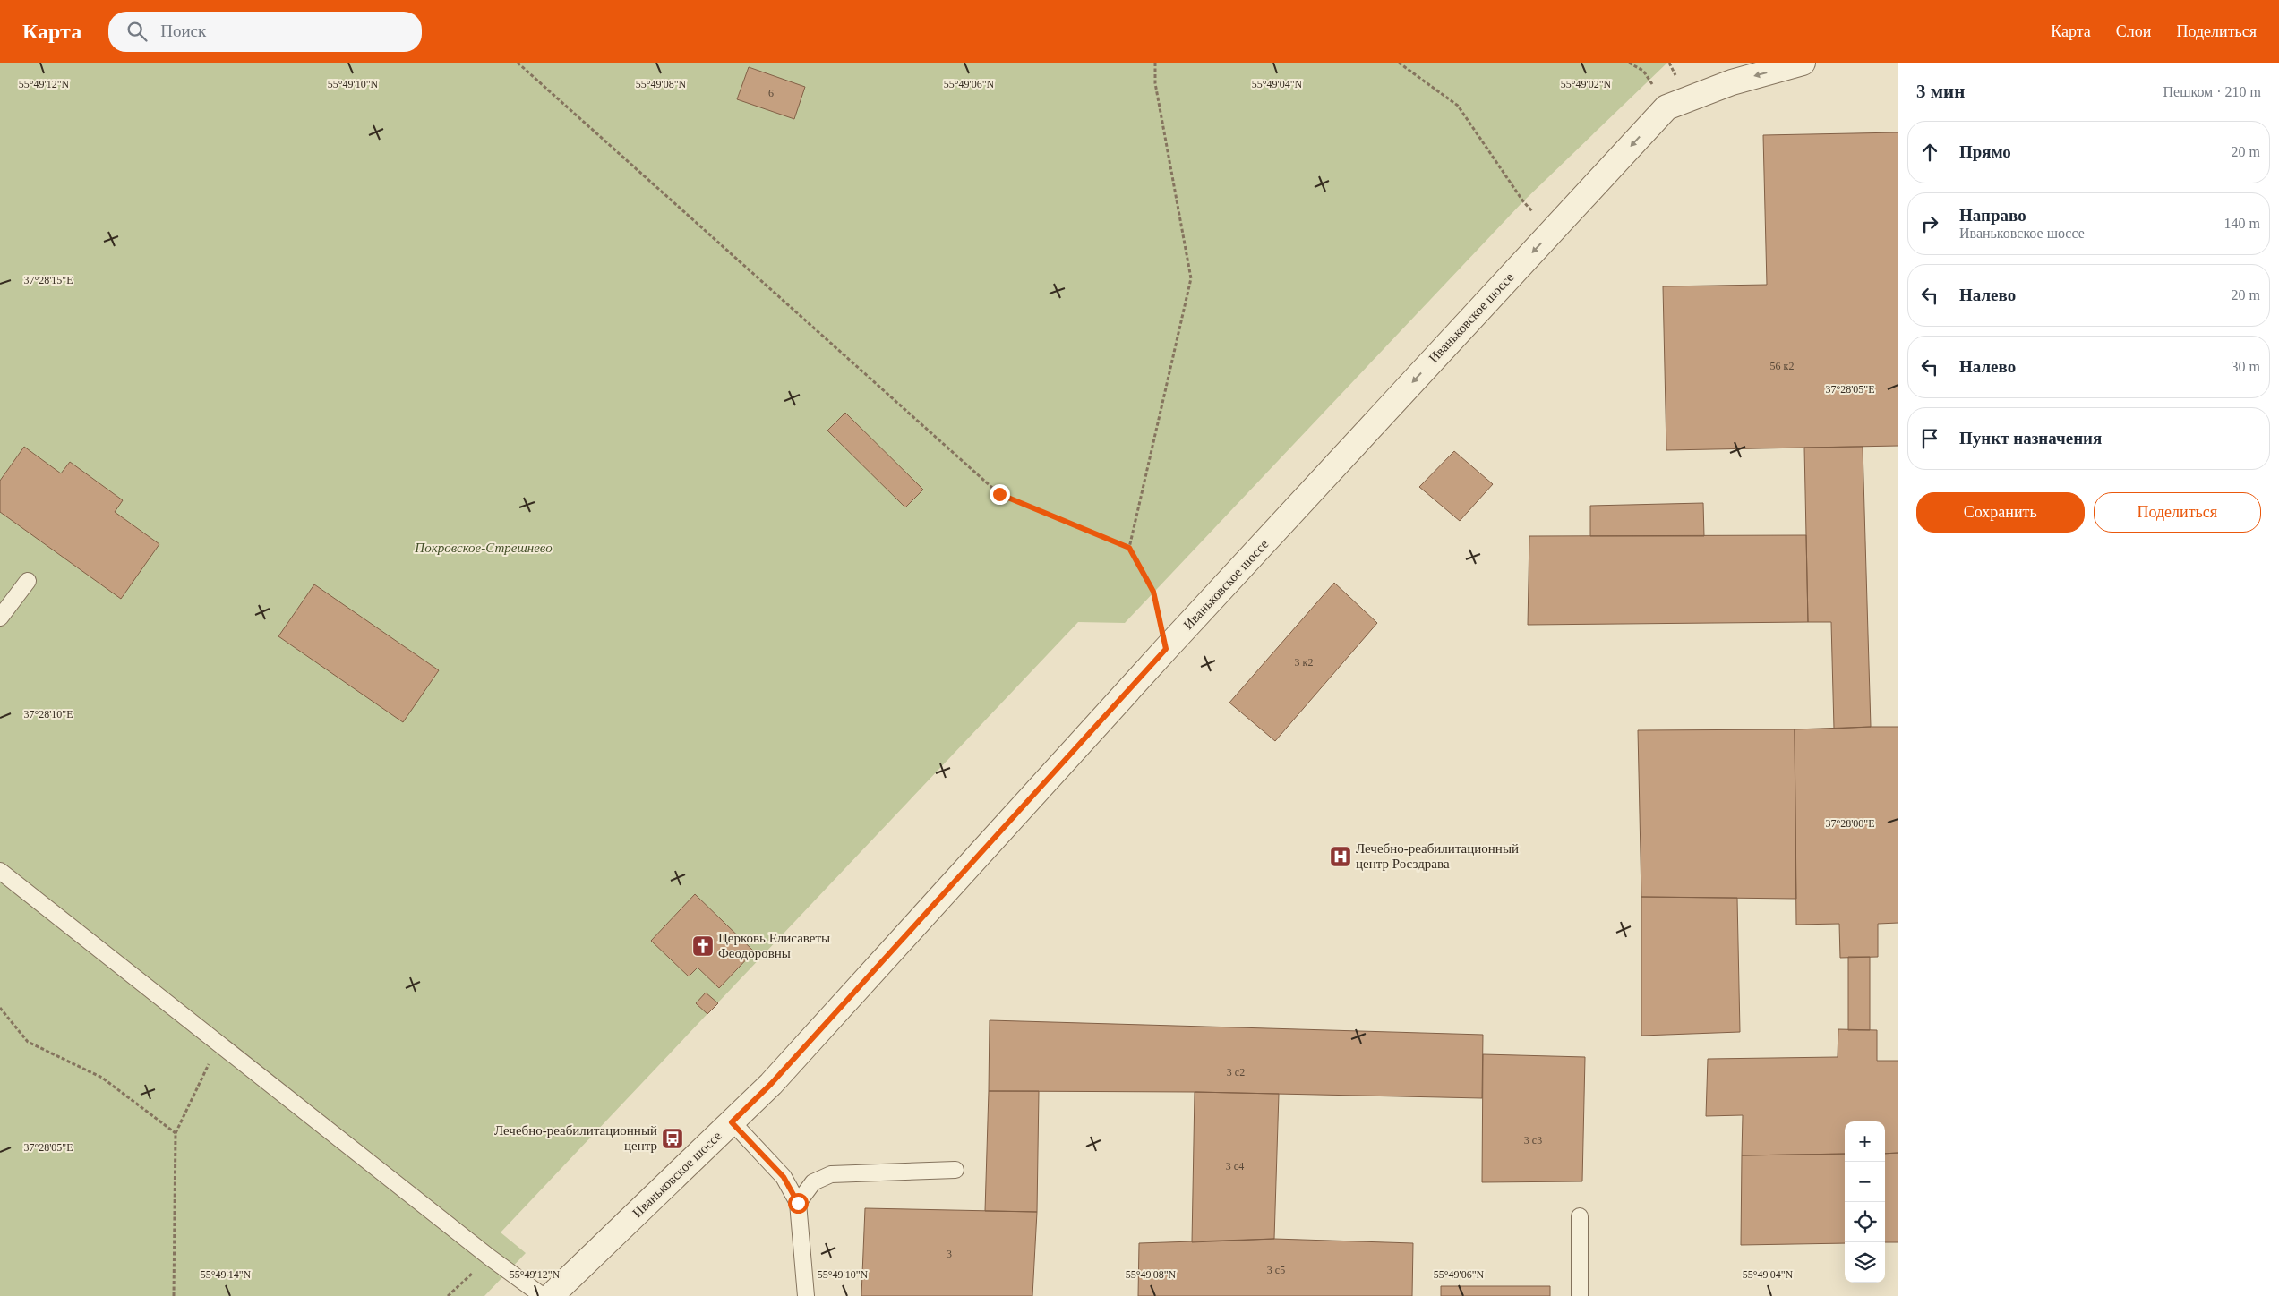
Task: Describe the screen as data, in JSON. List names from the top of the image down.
{
  "streets": {
    "street": ["Иваньковское шоссе"]
  },
  "one_way": ["Иваньковское шоссе"],
  "parks": ["Покровское-Стрешнево"],
  "places": {
    "hospital": ["Лечебно-реабилитационный центр Росздрава"],
    "church": ["Церковь Елисаветы Феодоровны"],
    "bus stop": ["Лечебно-реабилитационный центр"]
  },
  "house_numbers": [
    "6",
    "56 к2",
    "3 к2",
    "3 с2",
    "3 с3",
    "3 с4",
    "3",
    "3 с5"
  ],
  "page": {
    "header": "Карта",
    "search": "Поиск",
    "nav": ["Карта", "Слои", "Поделиться"],
    "heading": ["3 мин", "Пешком · 210 m"],
    "list": [
      ["Прямо", "20 m"],
      ["Направо", "Иваньковское шоссе", "140 m"],
      ["Налево", "20 m"],
      ["Налево", "30 m"],
      "Пункт назначения"
    ],
    "buttons": ["Сохранить", "Поделиться"],
    "map_buttons": ["+", "−"]
  },
  "coordinates": [
    "55°49'12\"N",
    "55°49'10\"N",
    "55°49'08\"N",
    "55°49'06\"N",
    "55°49'04\"N",
    "55°49'02\"N",
    "37°28'15\"E",
    "37°28'05\"E",
    "37°28'10\"E",
    "37°28'00\"E",
    "55°49'14\"N"
  ]
}
